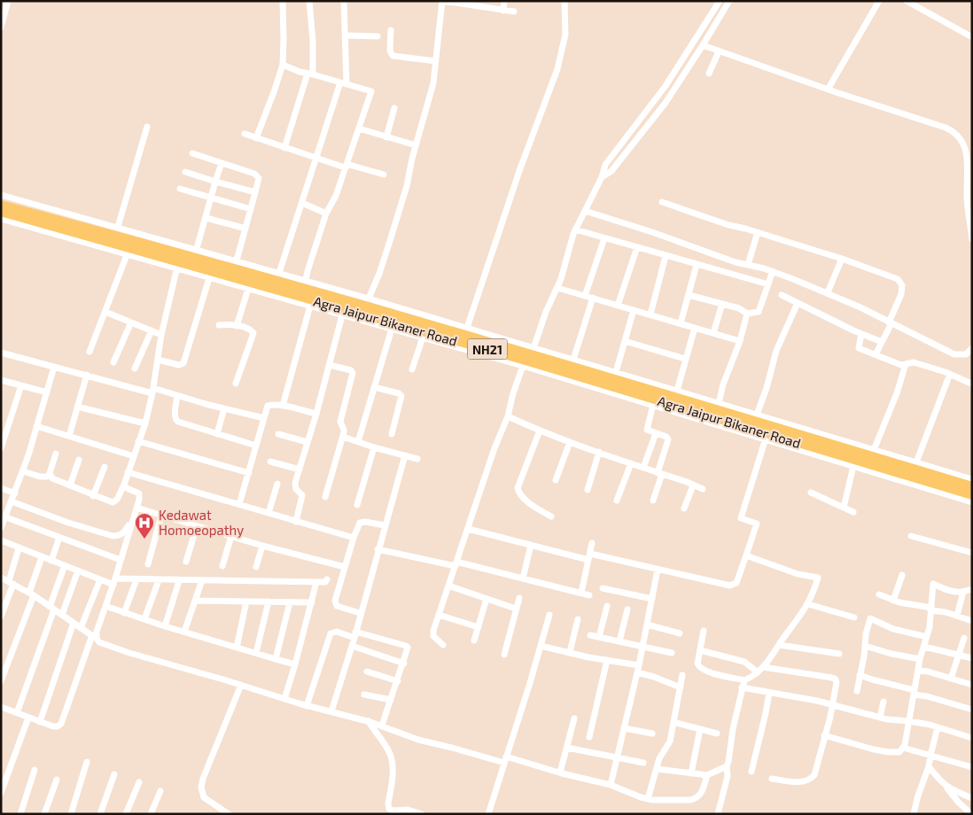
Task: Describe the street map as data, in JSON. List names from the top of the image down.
{
  "streets": {
    "highway": ["Agra Jaipur Bikaner Road", "NH21"]
  },
  "places": {
    "hospital": ["Kedawat Homoeopathy"]
  }
}
